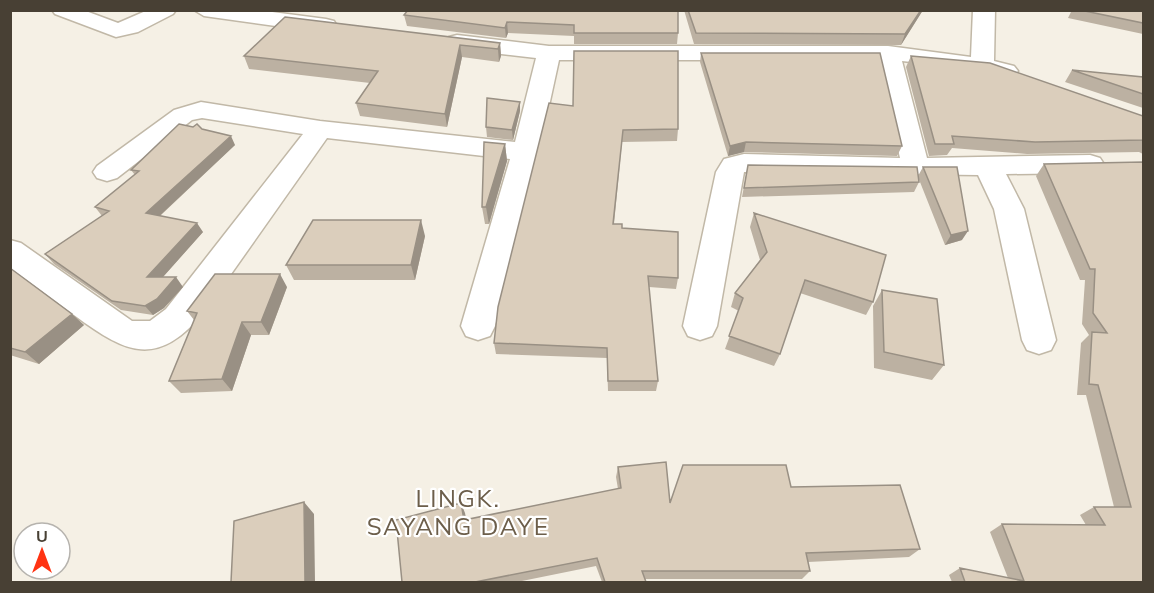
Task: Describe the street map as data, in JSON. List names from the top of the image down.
{
  "districts": ["LINGK. SAYANG DAYE"],
  "north": "top"
}
